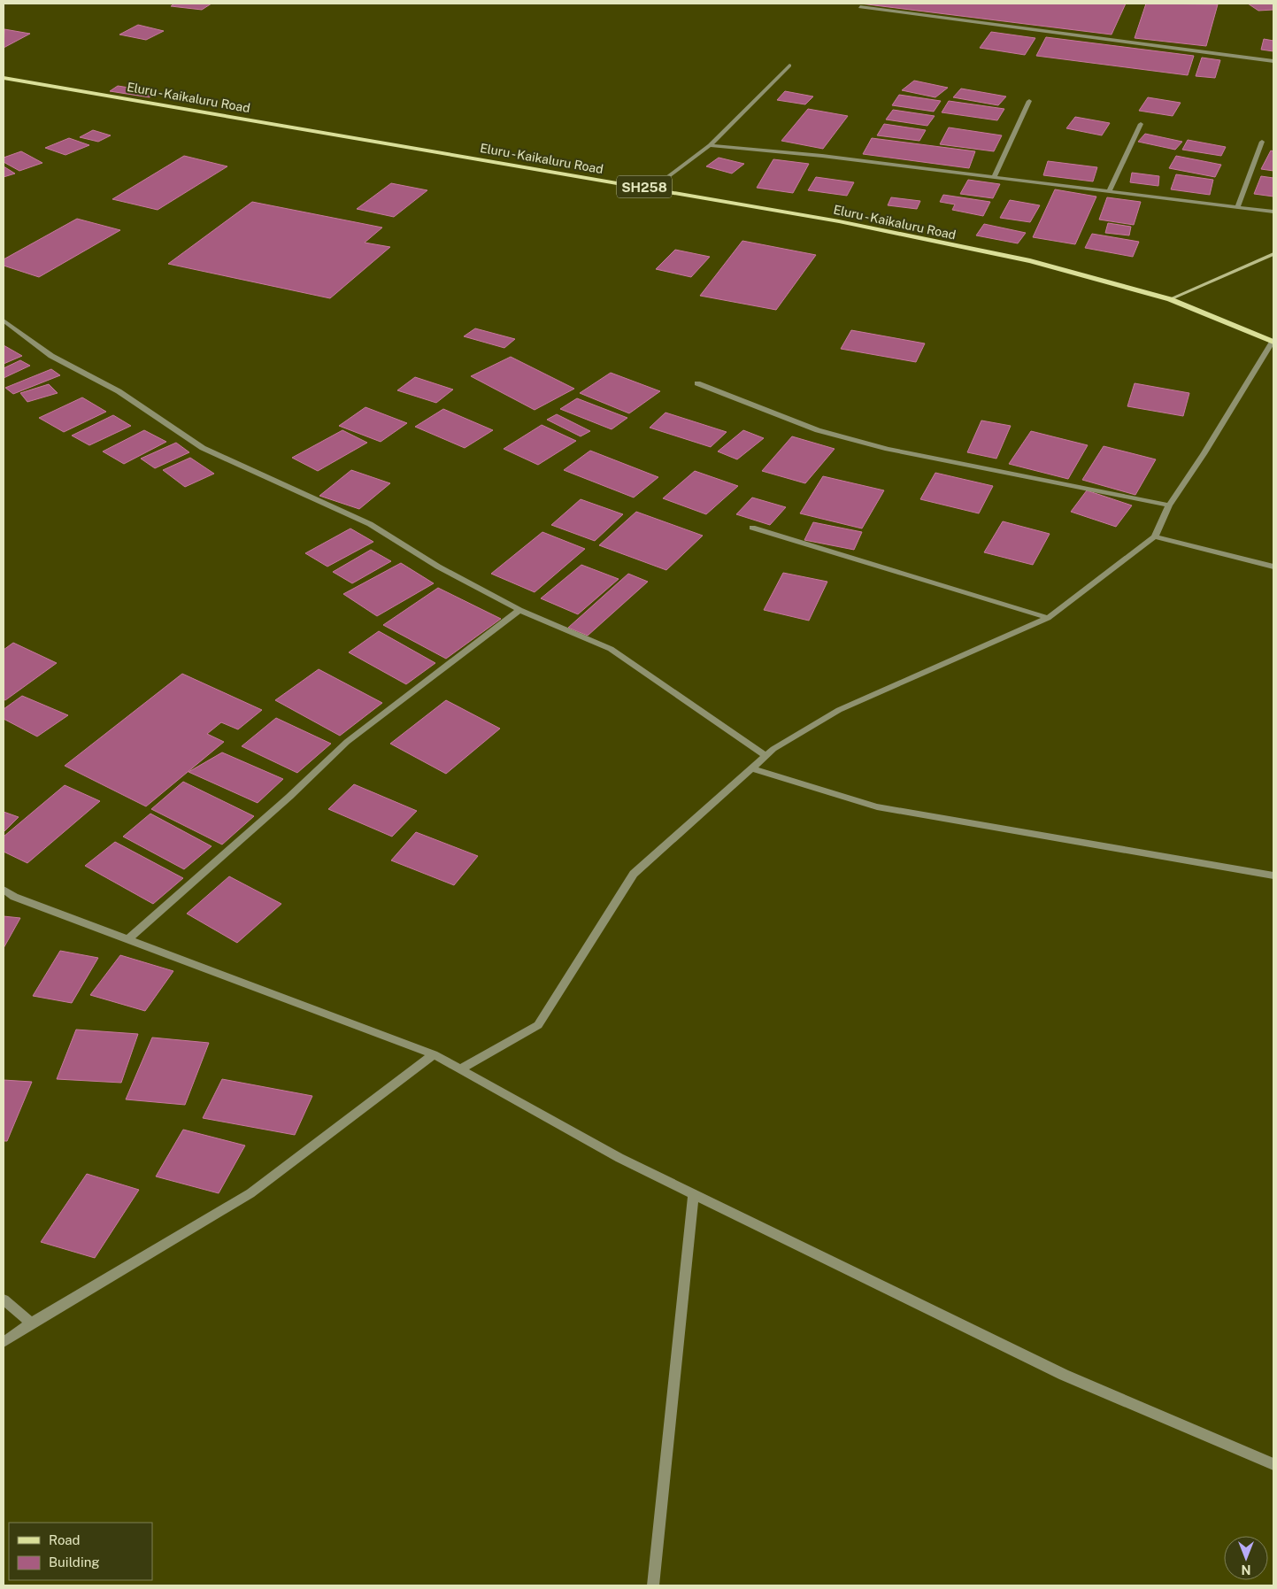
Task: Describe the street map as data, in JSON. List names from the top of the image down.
{
  "streets": {
    "main road": ["Eluru - Kaikaluru Road", "SH258"]
  },
  "legend": ["Road", "Building"],
  "north": "bottom"
}
